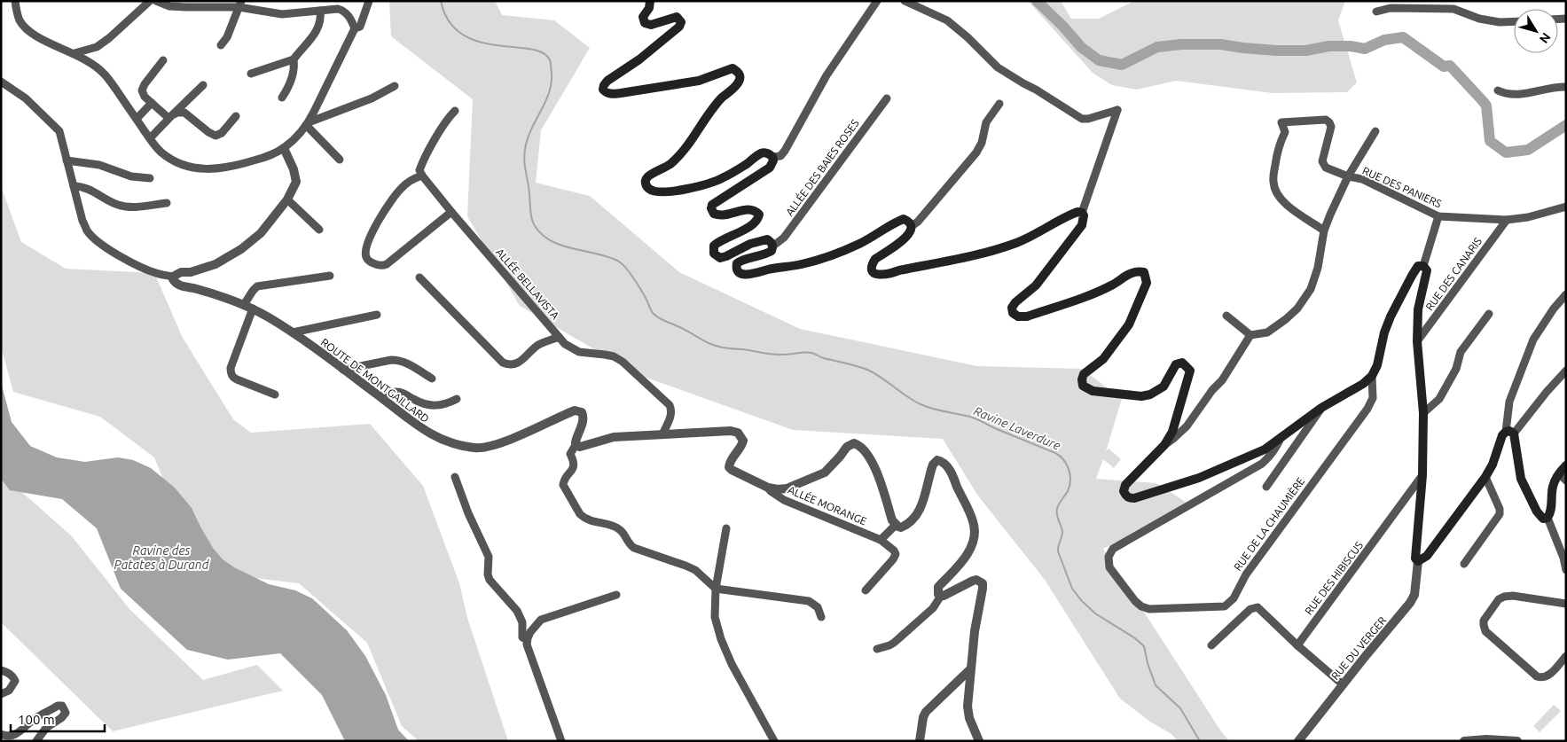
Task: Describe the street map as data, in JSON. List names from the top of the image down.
{
  "streets": {
    "street": [
      "ALLÉE DES BAIES ROSES",
      "RUE DES PANIERS",
      "RUE DES CANARIS",
      "ALLÉE BELLAVISTA",
      "ROUTE DE MONTGAILLARD",
      "ALLÉE MORANGE",
      "RUE DE LA CHAUMIÈRE",
      "RUE DES HIBISCUS",
      "RUE DU VERGER"
    ]
  },
  "crossings": [
    ["RUE DES PANIERS", "RUE DES CANARIS"]
  ],
  "water": ["Ravine Laverdure", "Ravine des Patates à Durand"],
  "scale_bar": "100 m",
  "north": "bottom right"
}
